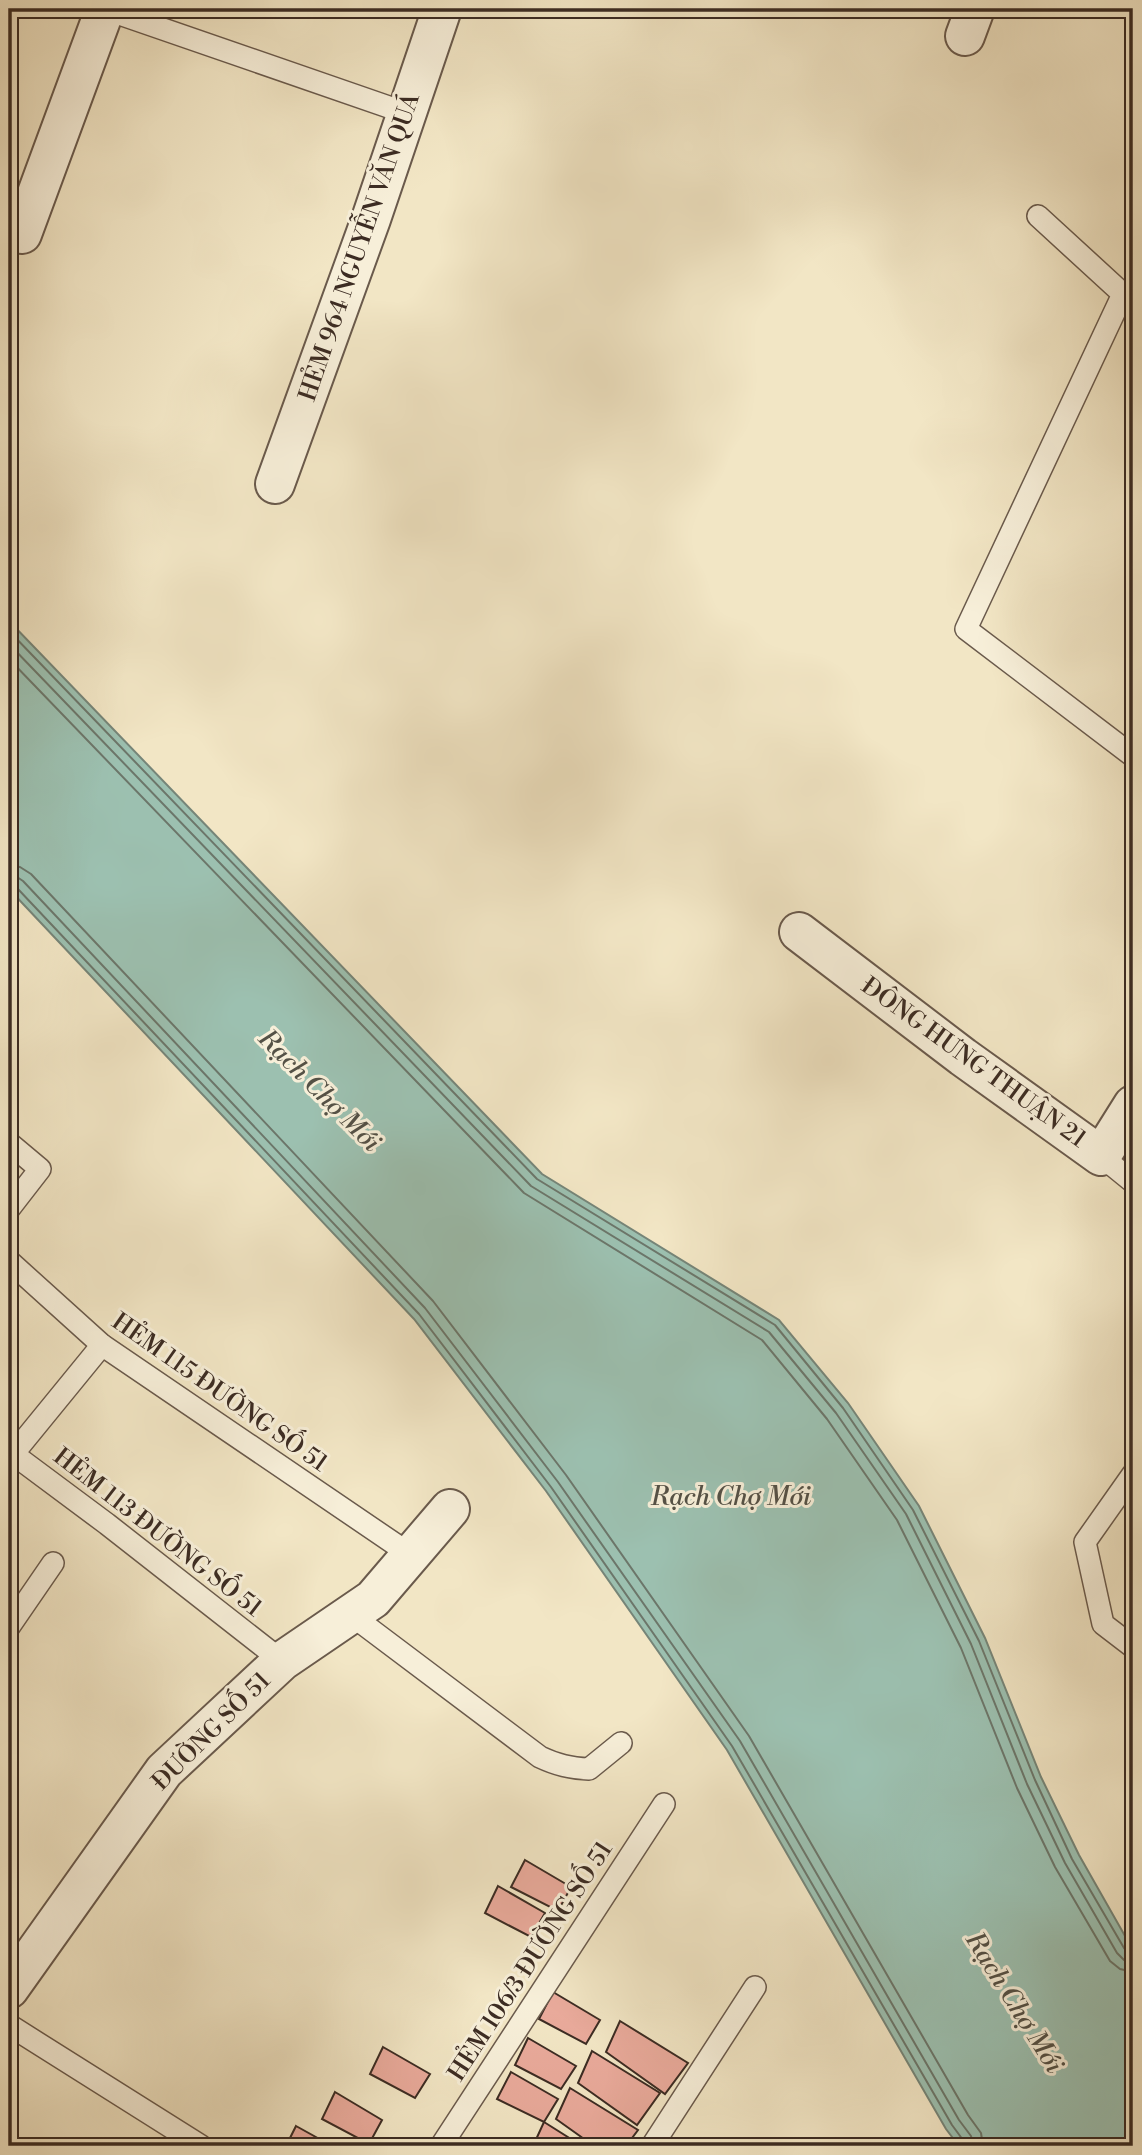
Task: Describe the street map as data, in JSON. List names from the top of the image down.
{
  "streets": {
    "street": ["HẺM 964 NGUYỄN VĂN QUÁ", "ĐÔNG HƯNG THUẬN 21", "ĐƯỜNG SỐ 51"],
    "lane": ["HẺM 115 ĐƯỜNG SỐ 51", "HẺM 113 ĐƯỜNG SỐ 51", "HẺM 106/3 ĐƯỜNG SỐ 51"]
  },
  "crossings": [
    ["HẺM 115 ĐƯỜNG SỐ 51", "HẺM 113 ĐƯỜNG SỐ 51"],
    ["HẺM 115 ĐƯỜNG SỐ 51", "ĐƯỜNG SỐ 51"],
    ["HẺM 113 ĐƯỜNG SỐ 51", "ĐƯỜNG SỐ 51"]
  ],
  "water": ["Rạch Chợ Mới"]
}
